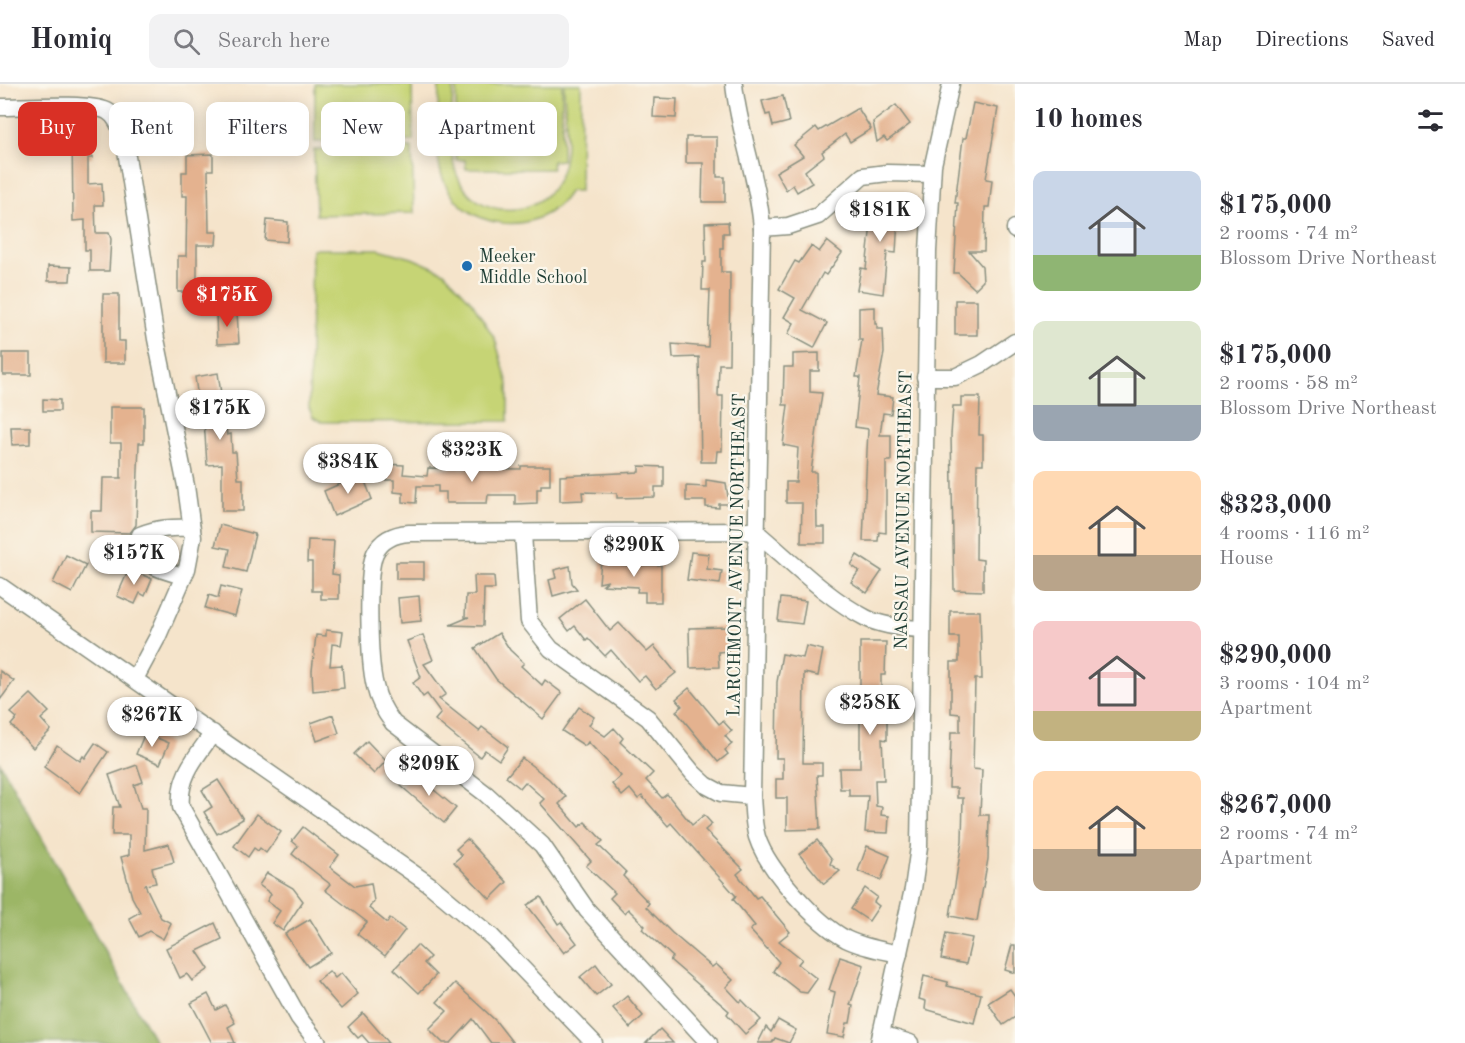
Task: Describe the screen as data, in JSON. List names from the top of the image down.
{
  "streets": {
    "street": ["NASSAU AVENUE NORTHEAST", "LARCHMONT AVENUE NORTHEAST"]
  },
  "crossings": [
    ["NASSAU AVENUE NORTHEAST", "LARCHMONT AVENUE NORTHEAST"]
  ],
  "places": ["Meeker Middle School"],
  "page": {
    "header": "Homiq",
    "search": "Search here",
    "nav": ["Map", "Directions", "Saved"],
    "heading": "10 homes",
    "chip": [
      "Buy",
      "Rent",
      "Filters",
      "New",
      "Apartment"
    ],
    "list": [
      {
        "name": "$175,000",
        "note": "2 rooms · 74 m² · Blossom Drive Northeast"
      },
      {
        "name": "$175,000",
        "note": "2 rooms · 58 m² · Blossom Drive Northeast"
      },
      {
        "name": "$323,000",
        "note": "4 rooms · 116 m² · House"
      },
      {
        "name": "$290,000",
        "note": "3 rooms · 104 m² · Apartment"
      },
      {
        "name": "$267,000",
        "note": "2 rooms · 74 m² · Apartment"
      }
    ],
    "price": [
      "$181K",
      "$175K",
      "$175K",
      "$323K",
      "$384K",
      "$290K",
      "$157K",
      "$258K",
      "$267K",
      "$209K"
    ]
  }
}
